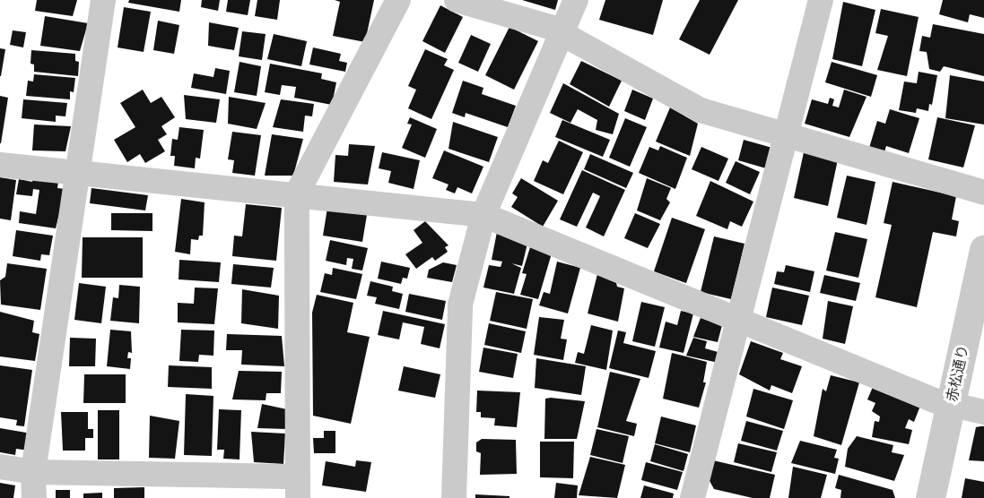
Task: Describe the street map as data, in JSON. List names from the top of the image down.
{
  "streets": {
    "street": ["赤松通り"]
  }
}
